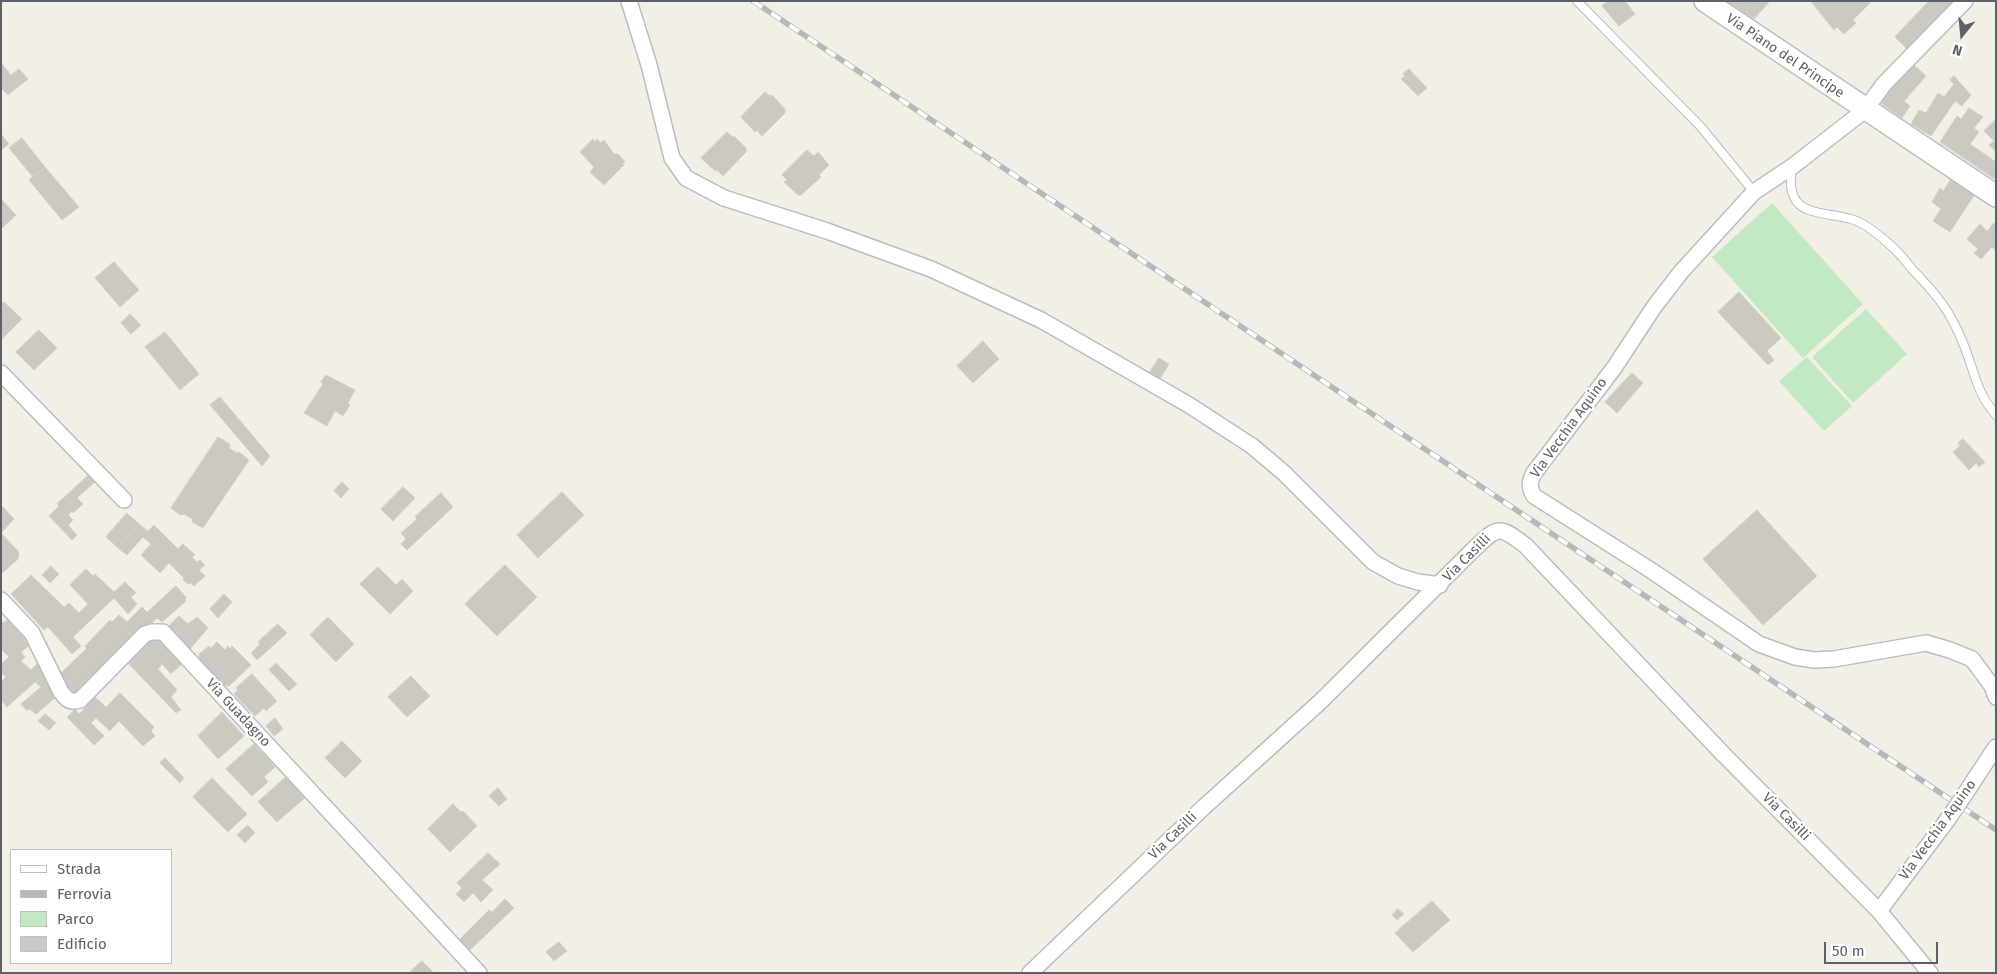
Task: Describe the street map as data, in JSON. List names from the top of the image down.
{
  "streets": {
    "street": [
      "Via Piano del Principe",
      "Via Vecchia Aquino",
      "Via Casilli",
      "Via Guadagno"
    ]
  },
  "crossings": [
    ["Via Piano del Principe", "Via Vecchia Aquino"],
    ["Via Vecchia Aquino", "Via Casilli"]
  ],
  "legend": [
    "Strada",
    "Ferrovia",
    "Parco",
    "Edificio"
  ],
  "scale_bar": "50 m",
  "north": "bottom"
}
